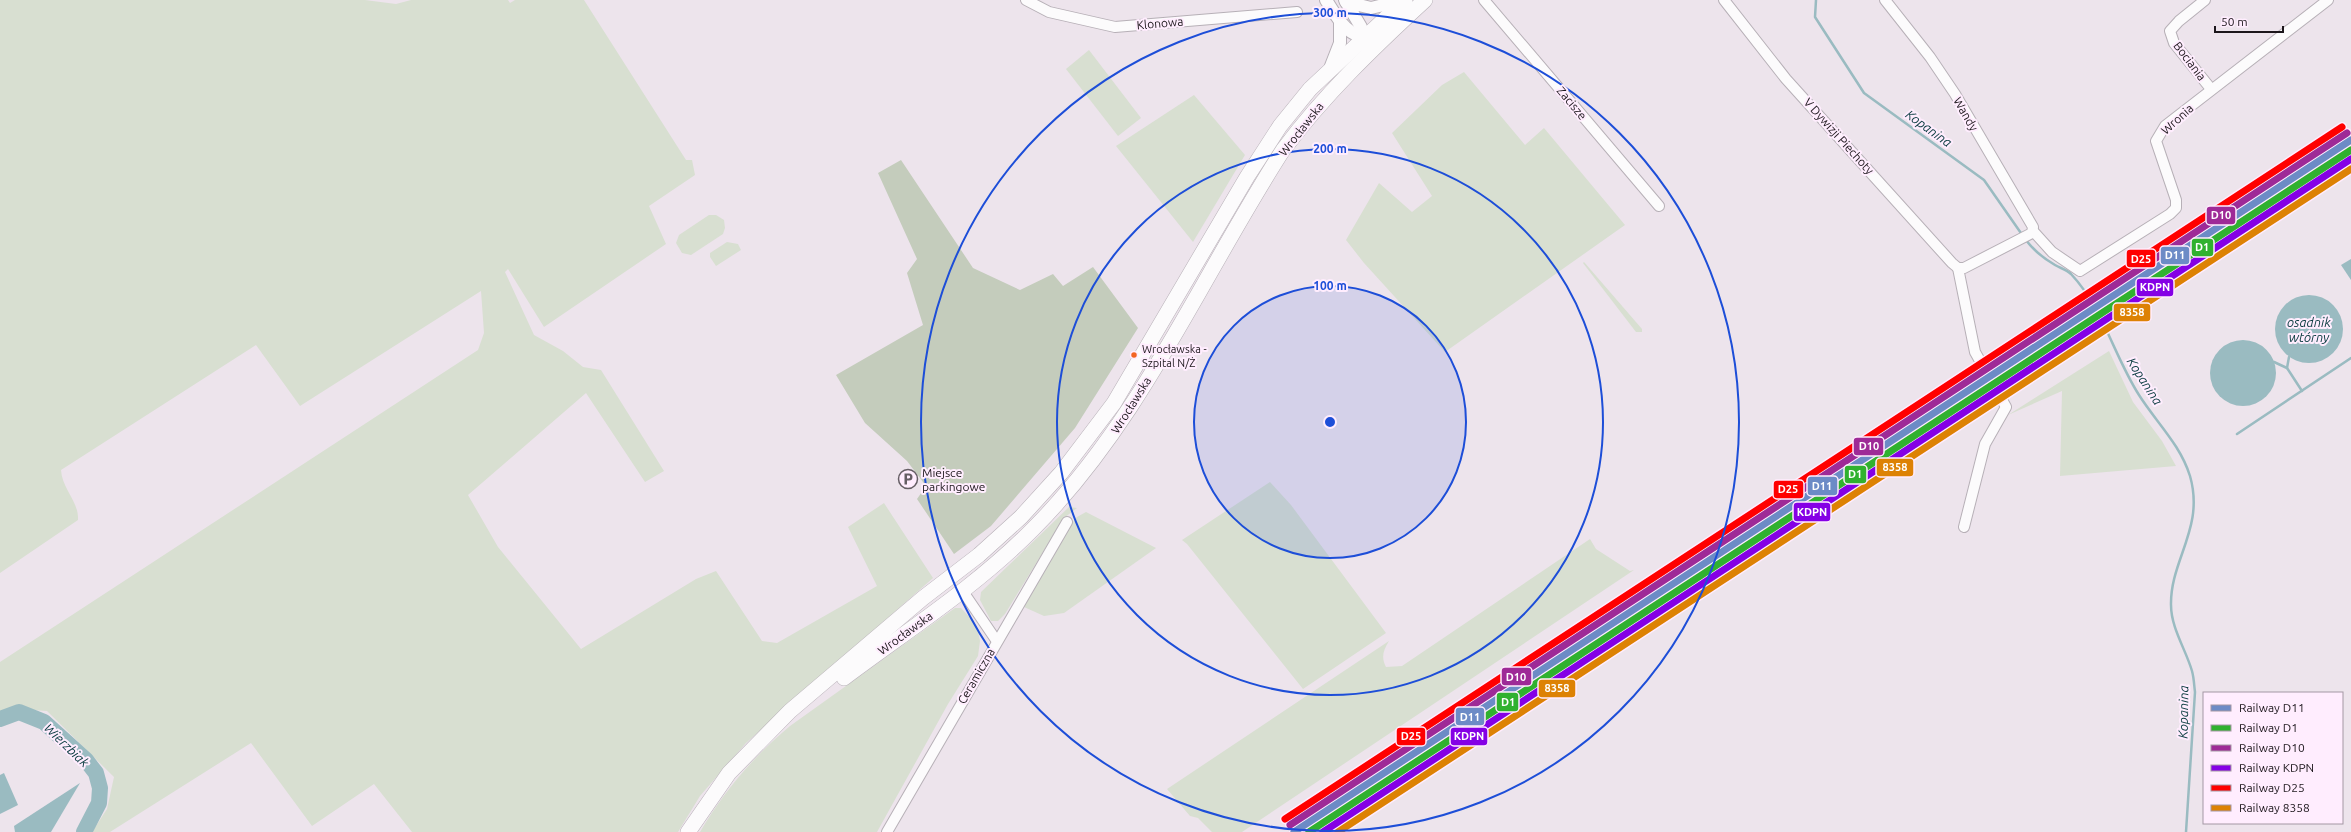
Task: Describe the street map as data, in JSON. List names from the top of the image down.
{
  "streets": {
    "main road": ["Wrocławska"],
    "street": [
      "Klonowa",
      "Bociania",
      "Zacisze",
      "Wandy",
      "Wronia",
      "V Dywizji Piechoty",
      "Ceramiczna"
    ]
  },
  "crossings": [
    ["Bociania", "Wronia"],
    ["Wandy", "Wronia"]
  ],
  "water": ["Kopanina", "osadnik wtórny", "Wierzbiak"],
  "places": {
    "other": ["Wrocławska - Szpital N/Ż"],
    "parking": ["Miejsce parkingowe"]
  },
  "lines": [
    "rail line D25",
    "rail line D10",
    "rail line D11",
    "rail line D1",
    "rail line KDPN",
    "rail line 8358"
  ],
  "legend": [
    "Railway D11",
    "Railway D1",
    "Railway D10",
    "Railway KDPN",
    "Railway D25",
    "Railway 8358"
  ],
  "scale_bar": "50 m",
  "rings": ["300 m", "200 m", "100 m"]
}
